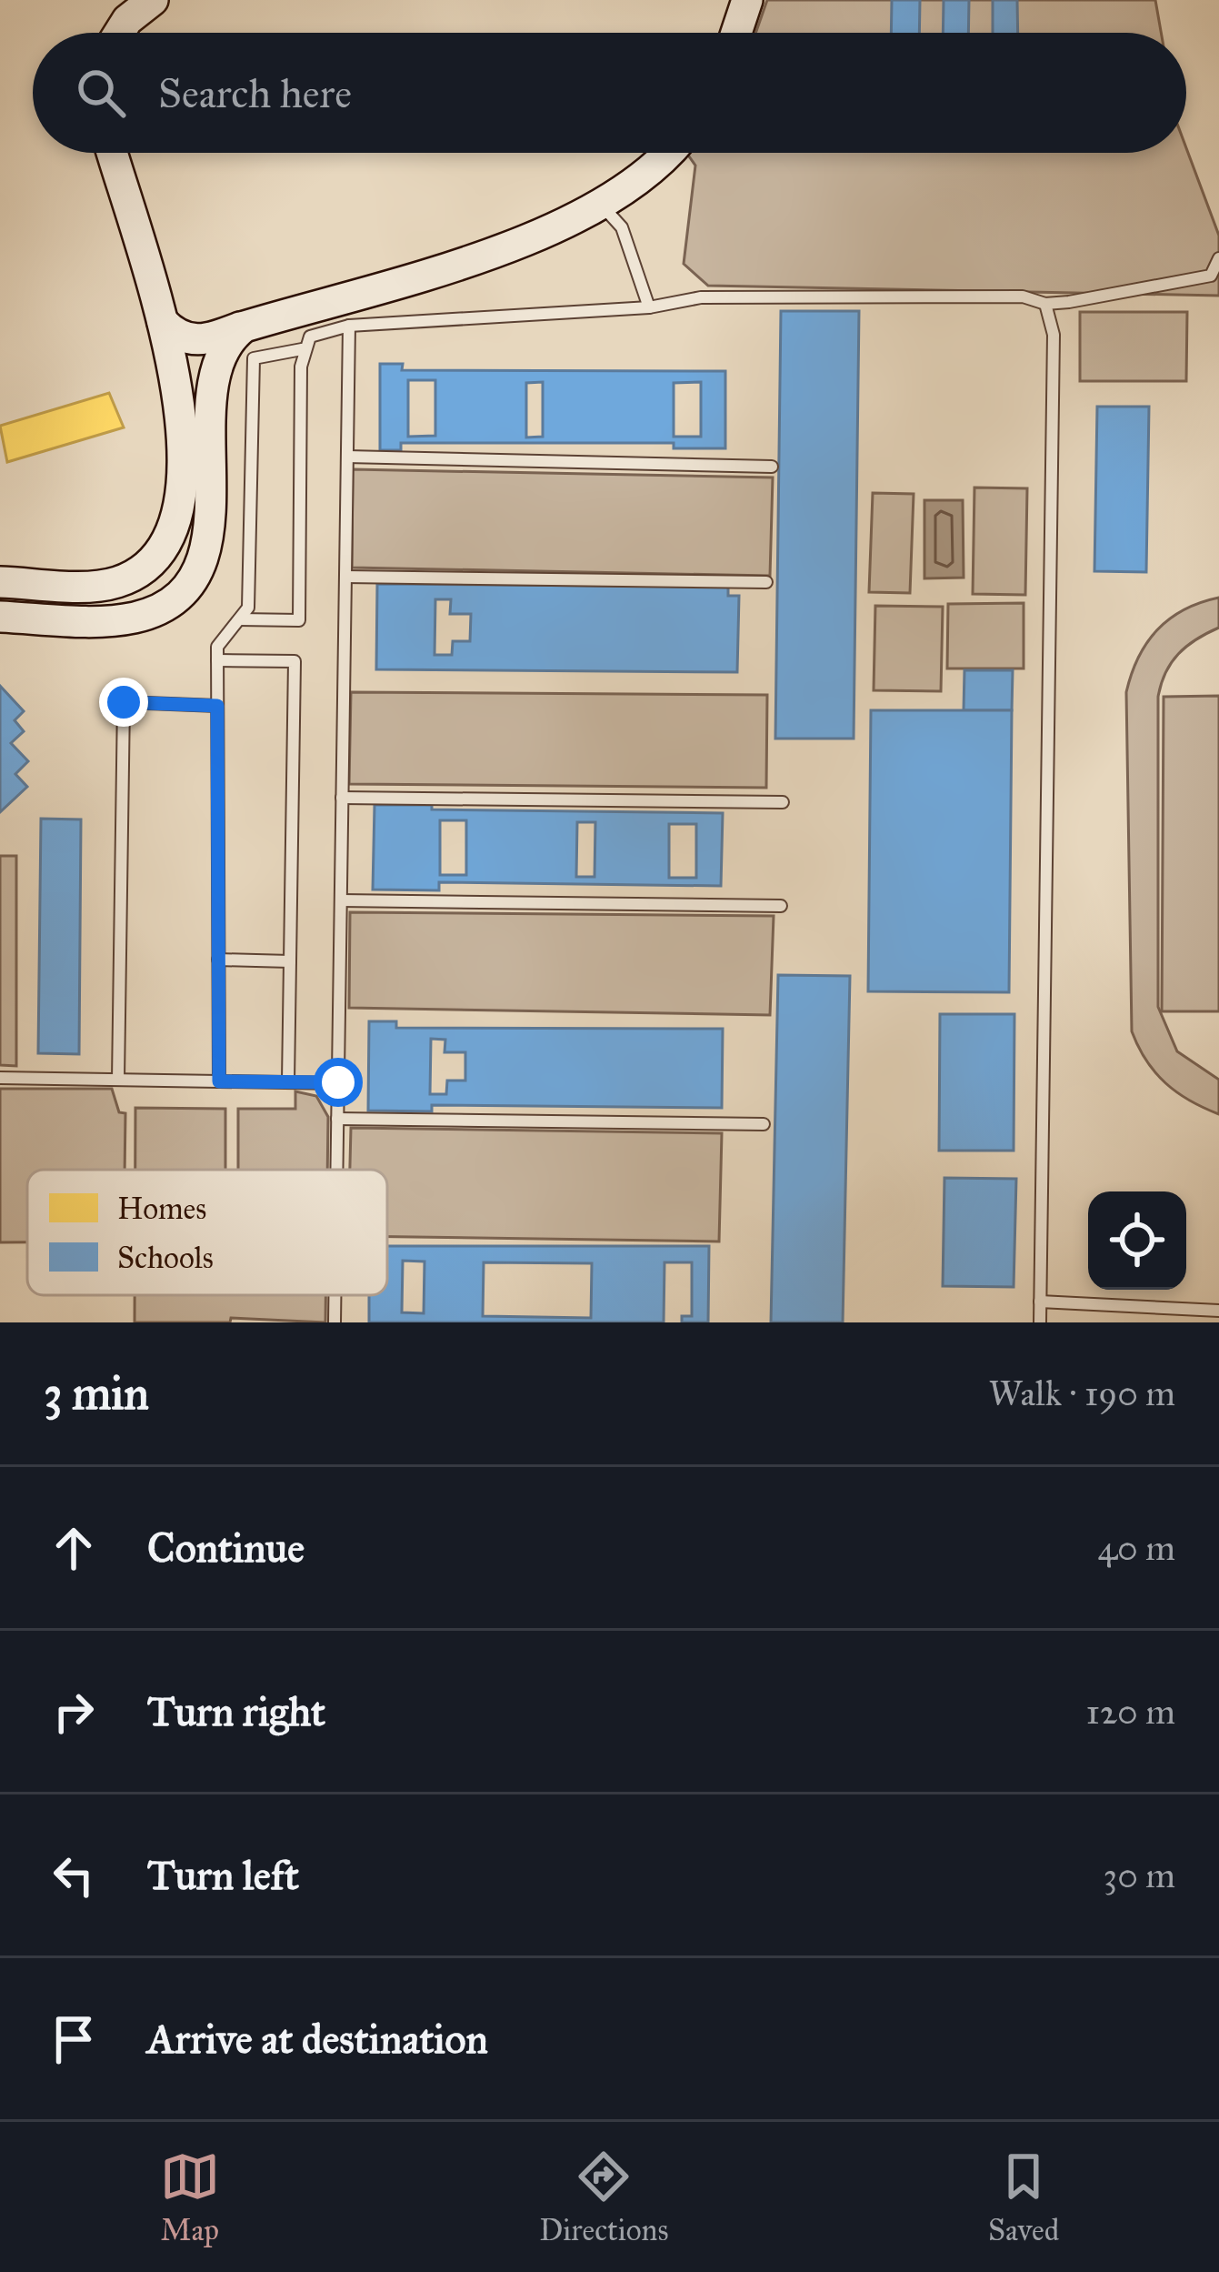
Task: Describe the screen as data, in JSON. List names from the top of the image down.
{
  "legend": ["Homes", "Schools"],
  "page": {
    "search": "Search here",
    "heading": ["3 min", "Walk · 190 m"],
    "list": [
      ["Continue", "40 m"],
      ["Turn right", "120 m"],
      ["Turn left", "30 m"],
      "Arrive at destination"
    ],
    "nav": ["Map", "Directions", "Saved"]
  }
}
